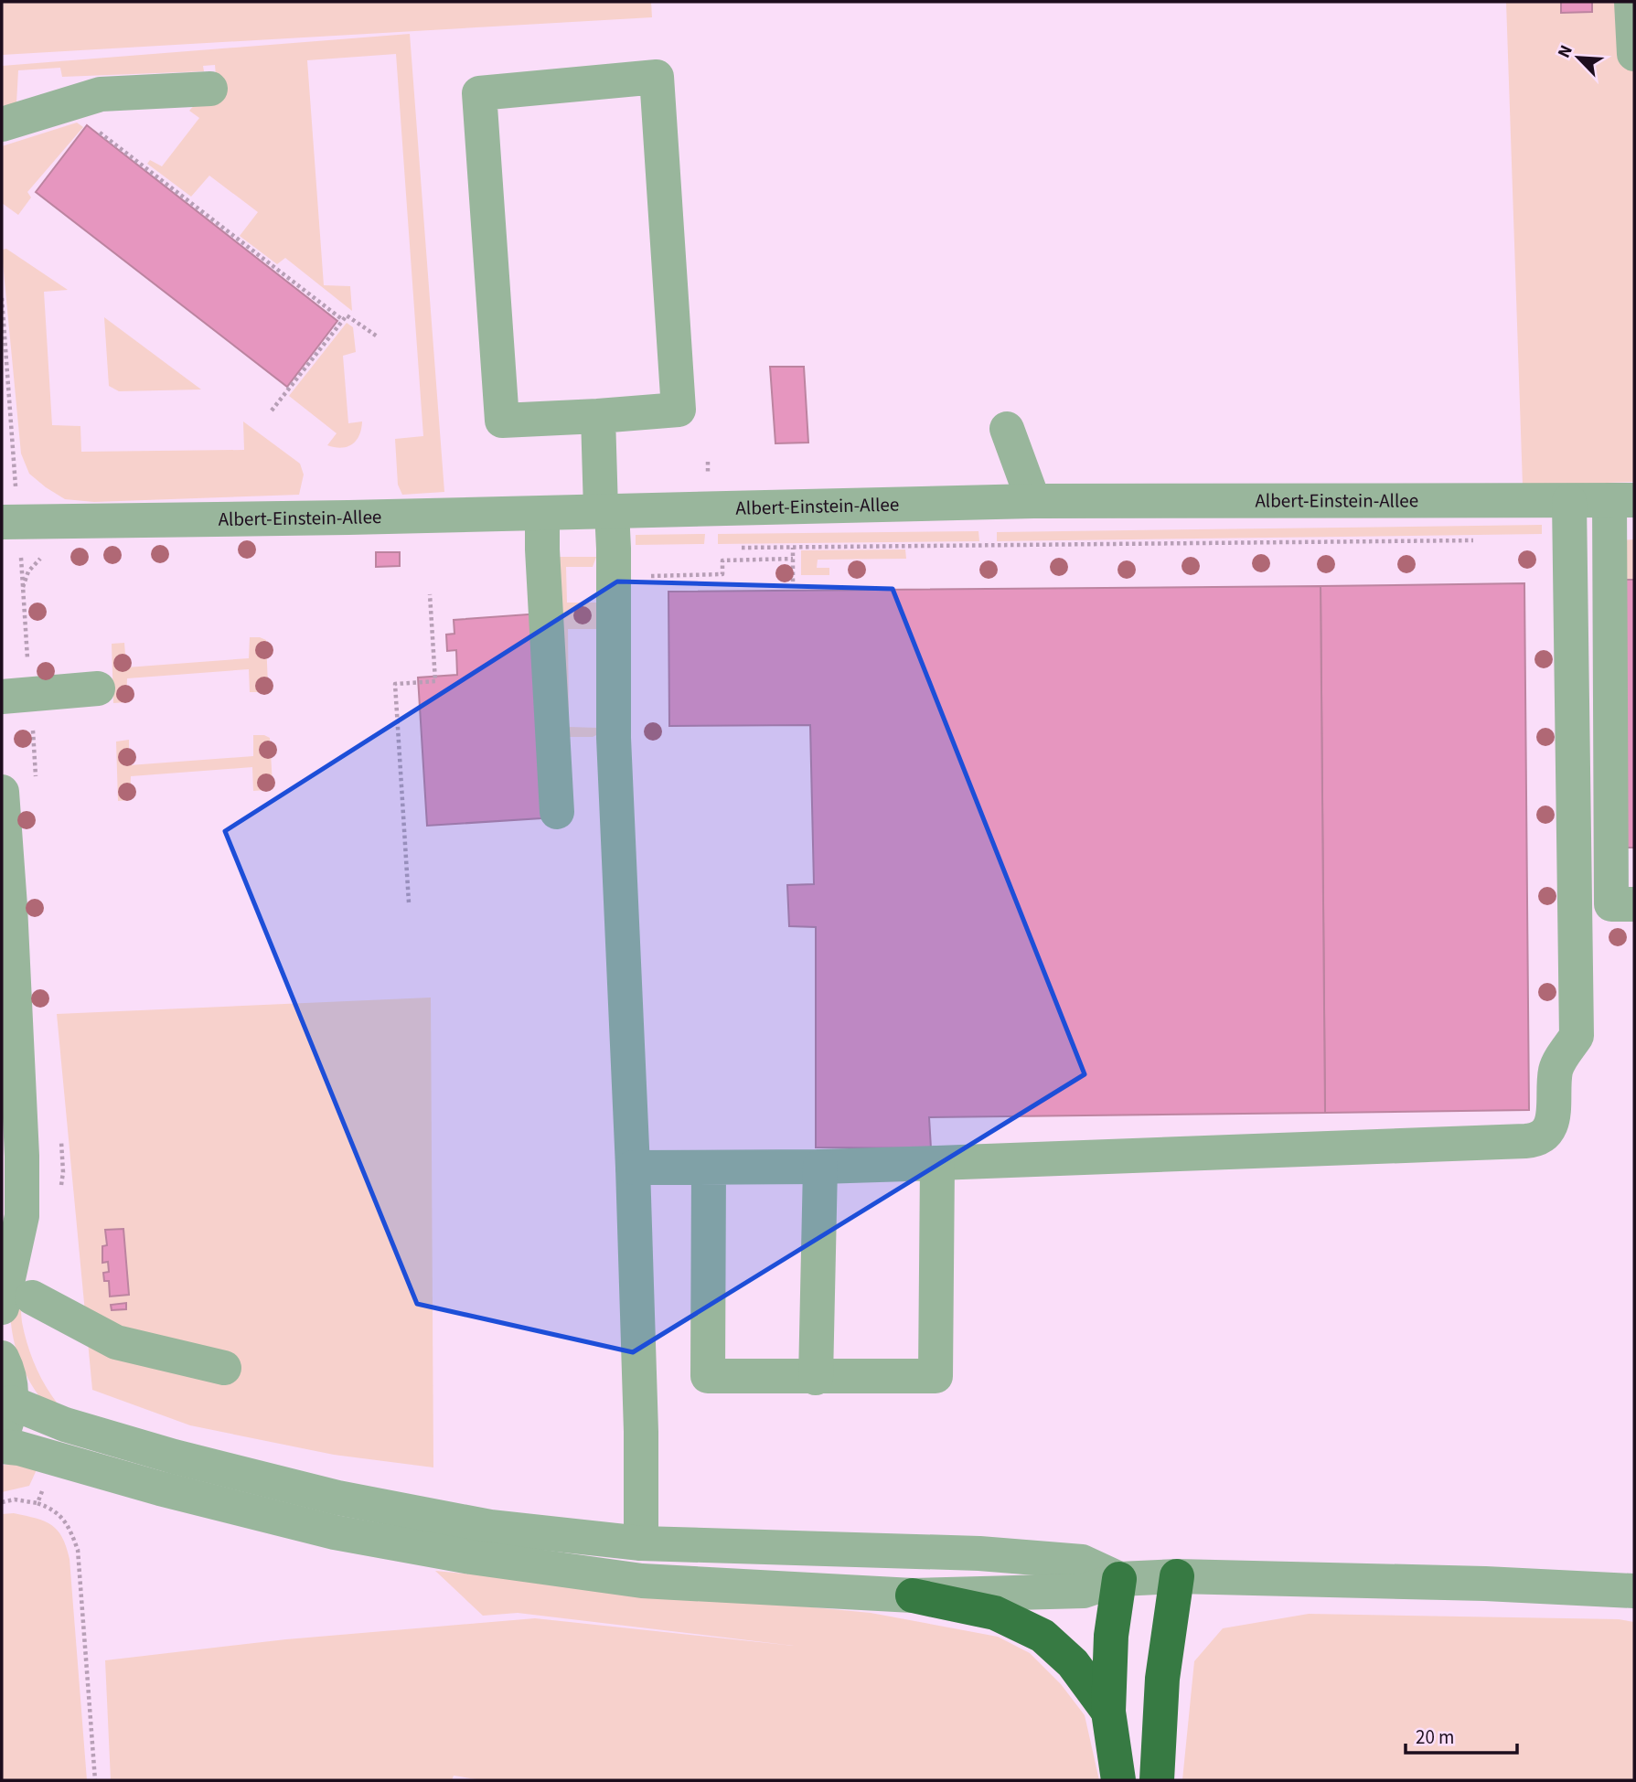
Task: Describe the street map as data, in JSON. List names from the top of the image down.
{
  "streets": {
    "street": ["Albert-Einstein-Allee"]
  },
  "scale_bar": "20 m",
  "north": "top left"
}
